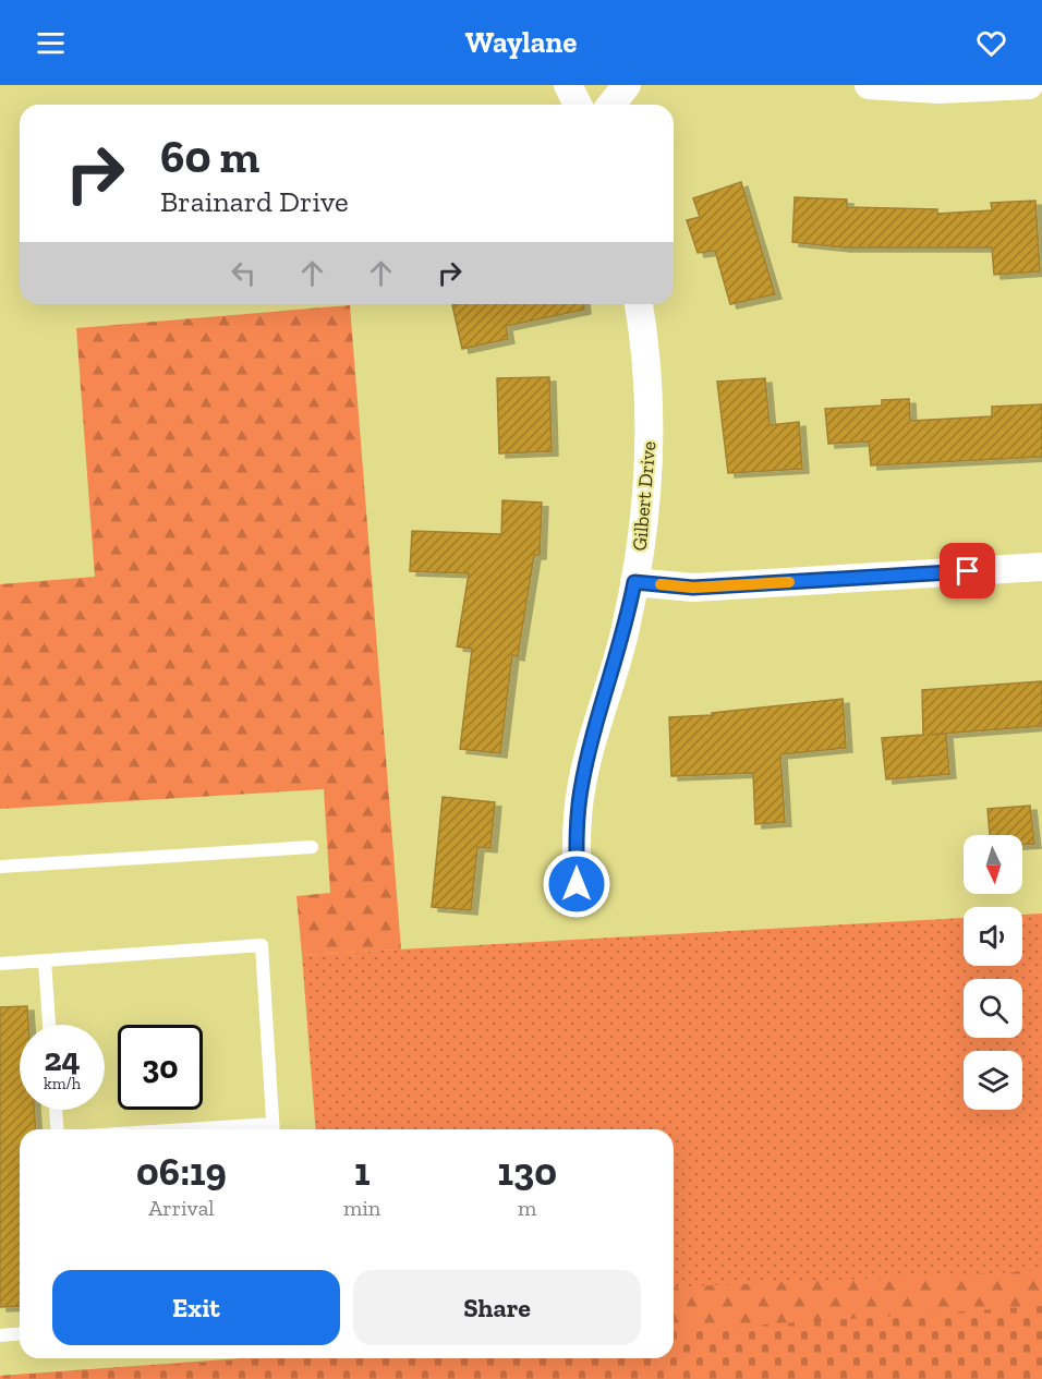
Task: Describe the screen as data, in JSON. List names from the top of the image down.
{
  "streets": {
    "street": ["Gilbert Drive"]
  },
  "north": "bottom",
  "page": {
    "header": "Waylane",
    "turn": ["60 m", "Brainard Drive"],
    "speed": "24 km/h",
    "limit": "30",
    "eta": [
      "06:19",
      "Arrival",
      "1",
      "min",
      "130",
      "m"
    ],
    "buttons": ["Exit", "Share"]
  }
}
